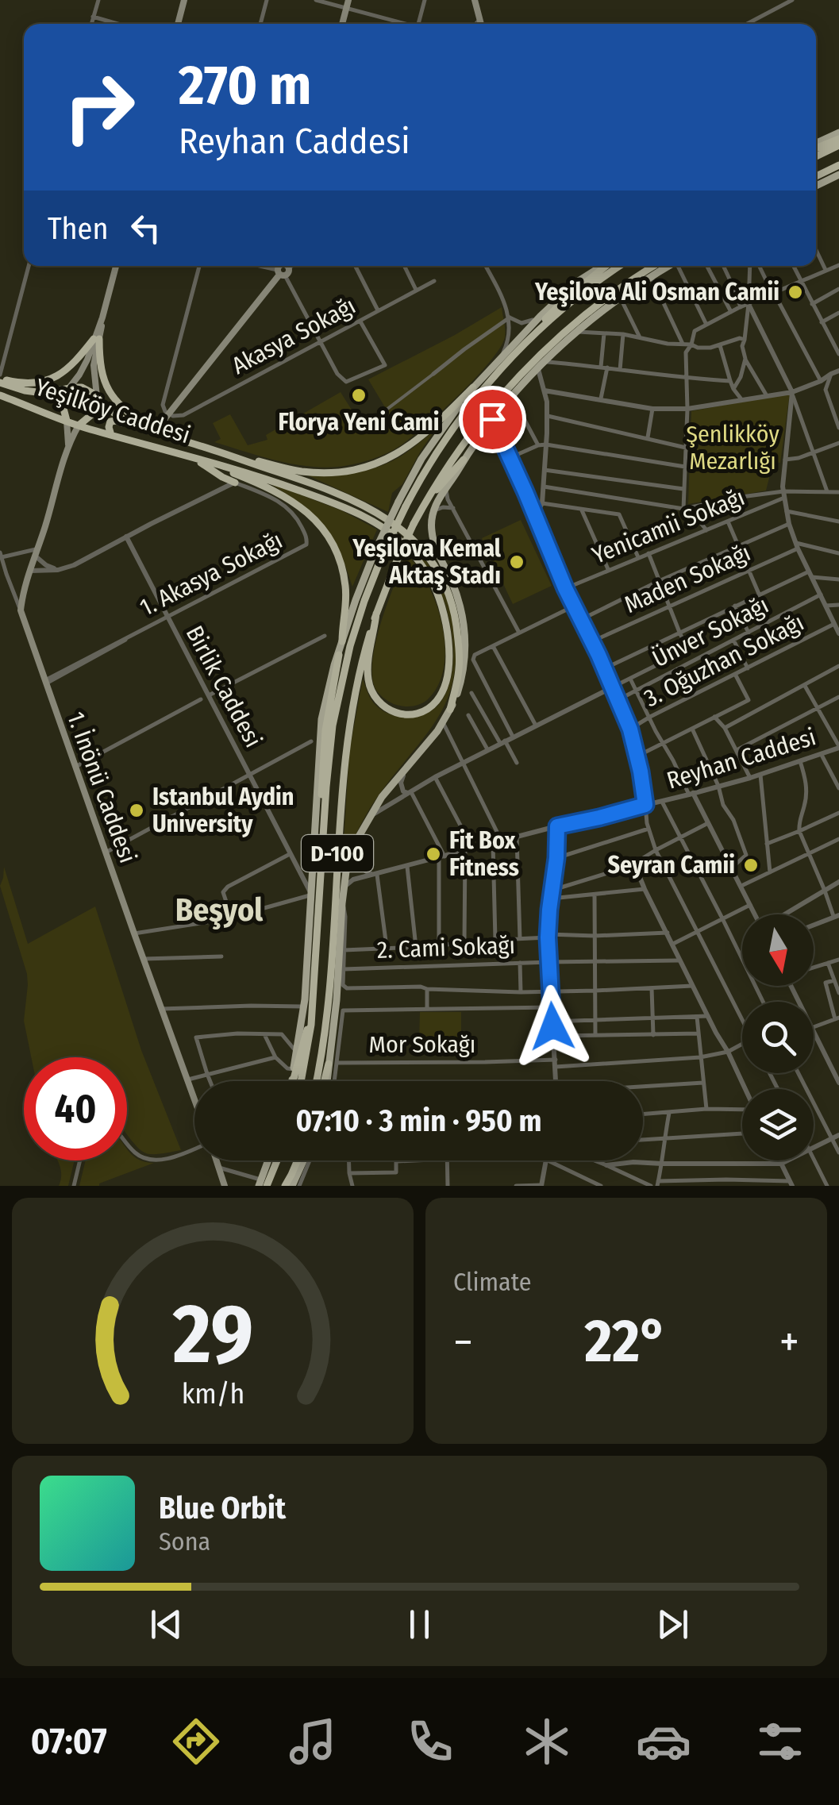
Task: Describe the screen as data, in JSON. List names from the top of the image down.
{
  "streets": {
    "highway": ["Yeşilköy Caddesi", "D-100"],
    "main road": ["1. İnönü Caddesi"],
    "street": [
      "Akasya Sokağı",
      "Yenicamii Sokağı",
      "1. Akasya Sokağı",
      "Maden Sokağı",
      "Ünver Sokağı",
      "3. Oğuzhan Sokağı",
      "Birlik Caddesi",
      "Reyhan Caddesi",
      "2. Cami Sokağı",
      "Mor Sokağı"
    ]
  },
  "crossings": [
    ["1. Akasya Sokağı", "Birlik Caddesi"],
    ["1. Akasya Sokağı", "1. İnönü Caddesi"]
  ],
  "districts": ["Beşyol"],
  "parks": ["Şenlikköy Mezarlığı"],
  "places": [
    "Yeşilova Ali Osman Camii",
    "Florya Yeni Cami",
    "Yeşilova Kemal Aktaş Stadı",
    "Istanbul Aydin University",
    "Fit Box Fitness",
    "Seyran Camii"
  ],
  "north": "bottom",
  "page": {
    "turn": ["270 m", "Reyhan Caddesi"],
    "then": "Then",
    "limit": "40",
    "trip": "07:10 · 3 min · 950 m",
    "tile": "Climate",
    "heat": ["−", "22°", "+"],
    "song": ["Blue Orbit", "Sona"],
    "tabs": "07:07",
    "gauge": ["29", "km/h"]
  }
}
